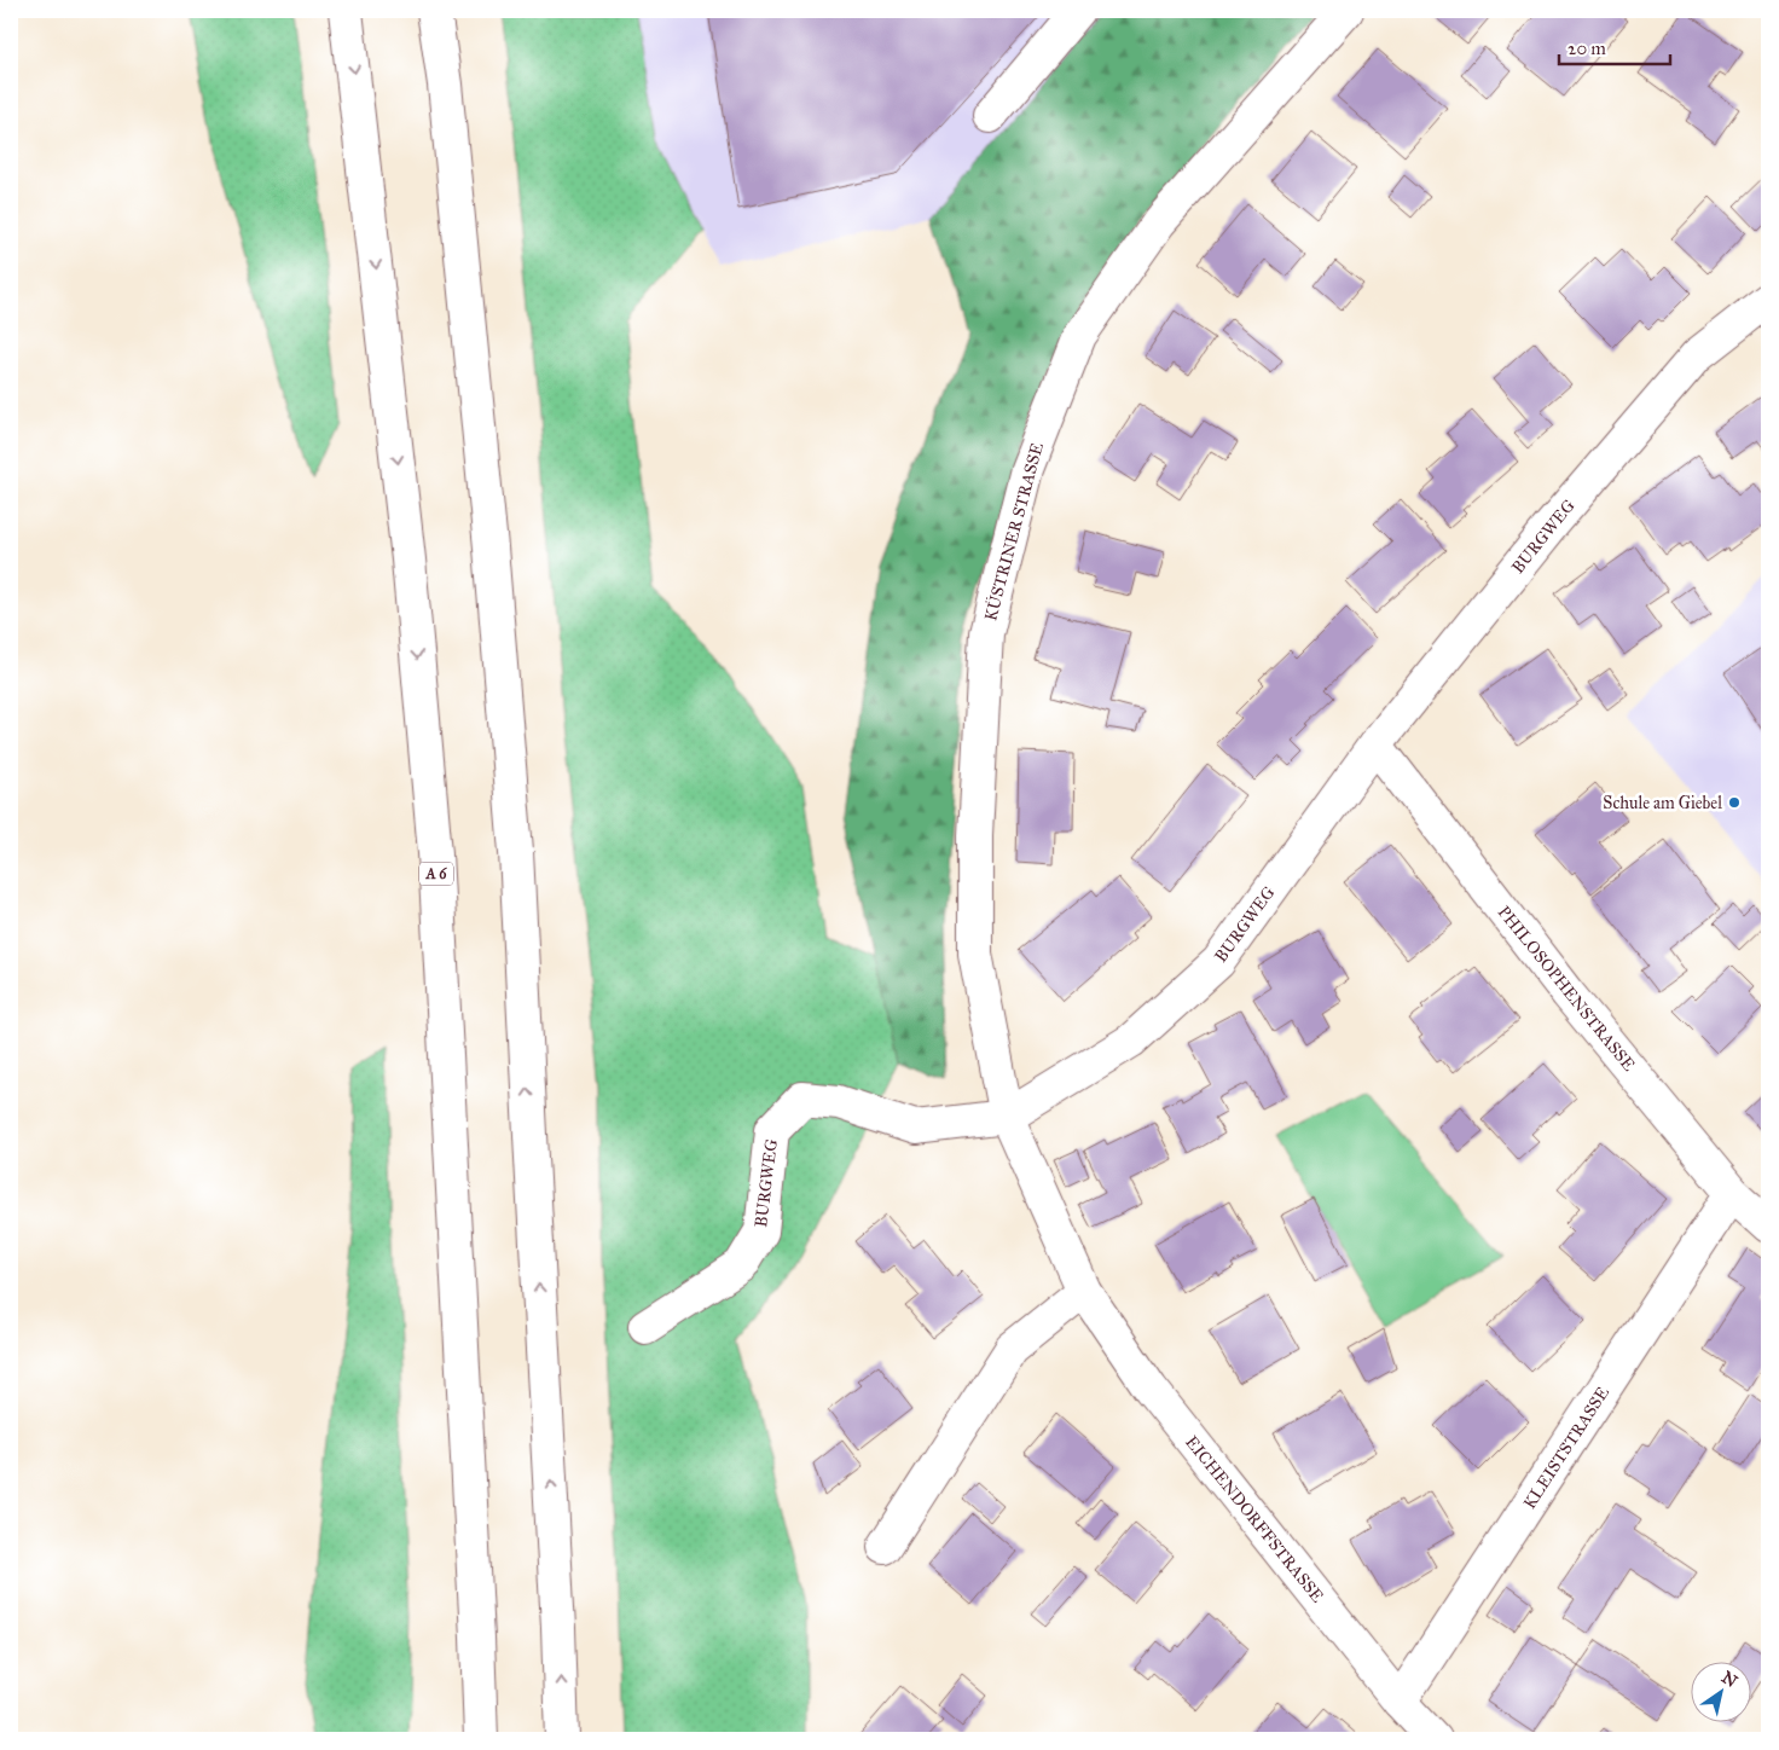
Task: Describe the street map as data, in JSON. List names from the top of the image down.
{
  "streets": {
    "main road": [
      "KÜSTRINER STRASSE",
      "BURGWEG",
      "A 6",
      "PHILOSOPHENSTRASSE",
      "KLEISTSTRASSE",
      "EICHENDORFFSTRASSE"
    ]
  },
  "crossings": [
    ["KÜSTRINER STRASSE", "BURGWEG"],
    ["KÜSTRINER STRASSE", "EICHENDORFFSTRASSE"],
    ["BURGWEG", "PHILOSOPHENSTRASSE"],
    ["BURGWEG", "EICHENDORFFSTRASSE"],
    ["PHILOSOPHENSTRASSE", "KLEISTSTRASSE"],
    ["KLEISTSTRASSE", "EICHENDORFFSTRASSE"]
  ],
  "places": ["Schule am Giebel"],
  "scale_bar": "20 m",
  "north": "top right"
}
